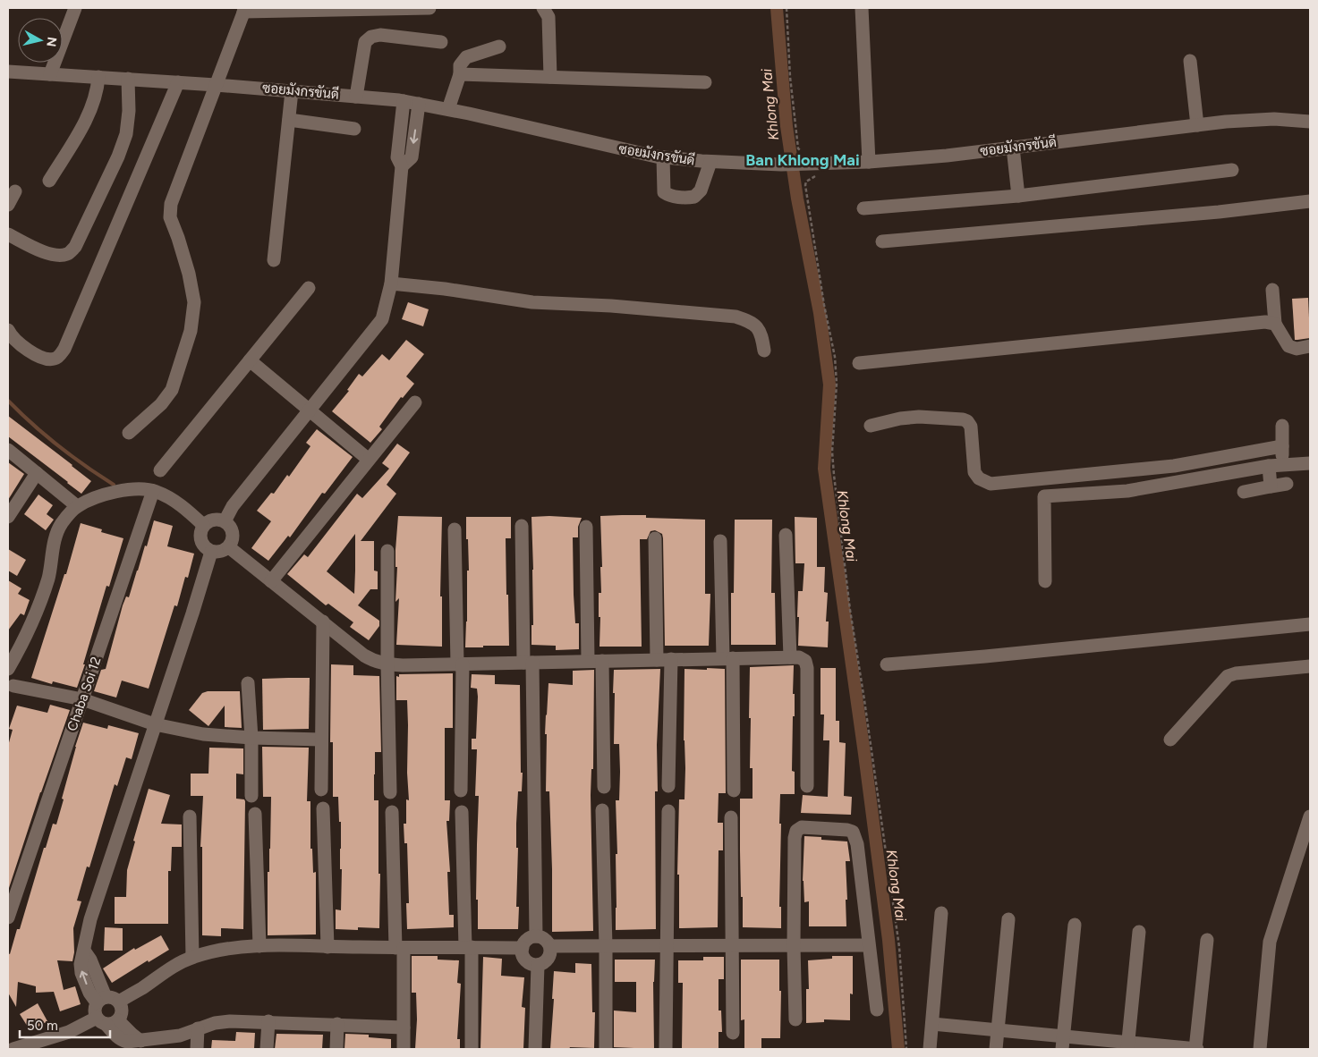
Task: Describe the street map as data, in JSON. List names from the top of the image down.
{
  "streets": {
    "street": ["ซอยมังกรขันดี", "Chaba Soi 12"]
  },
  "districts": ["Ban Khlong Mai"],
  "water": ["Khlong Mai"],
  "scale_bar": "50 m",
  "north": "right"
}
